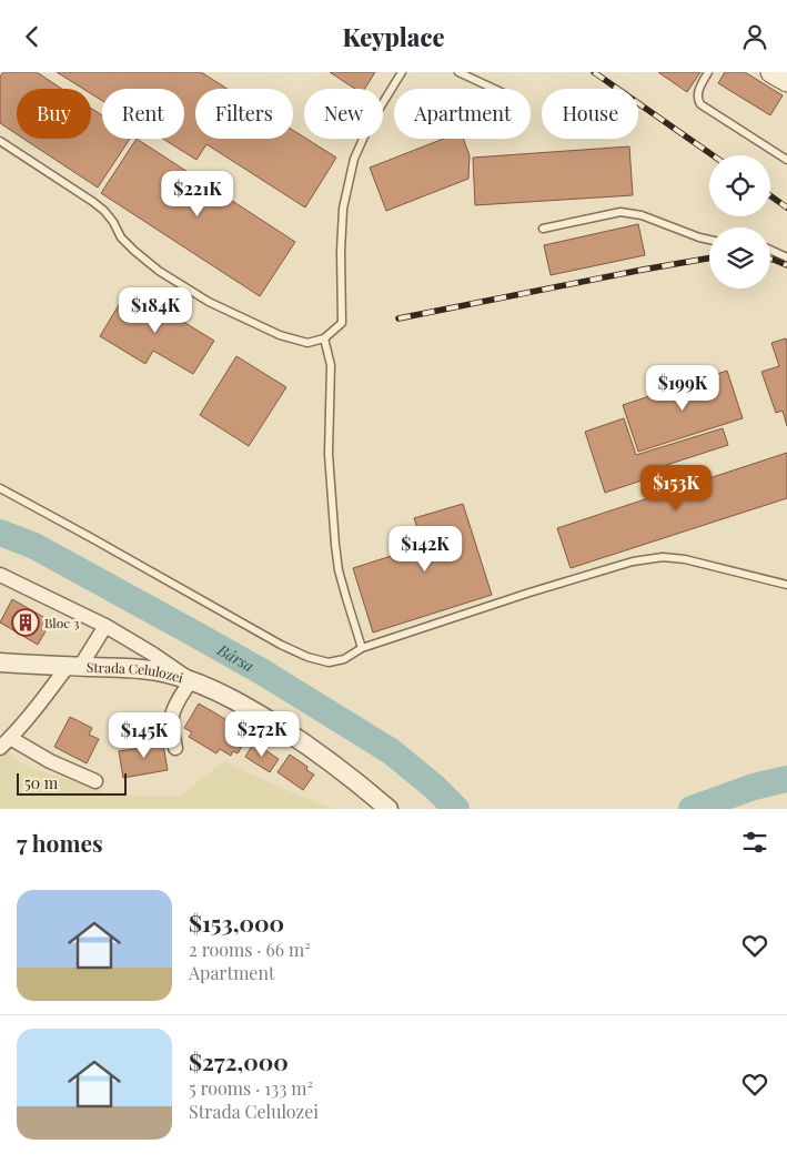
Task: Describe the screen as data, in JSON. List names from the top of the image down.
{
  "streets": {
    "street": ["Strada Celulozei"]
  },
  "water": ["Bârsa"],
  "places": {
    "building": ["Bloc 3"]
  },
  "scale_bar": "50 m",
  "page": {
    "header": "Keyplace",
    "chip": [
      "Buy",
      "Rent",
      "Filters",
      "New",
      "Apartment",
      "House"
    ],
    "price": [
      "$221K",
      "$184K",
      "$199K",
      "$153K",
      "$142K",
      "$272K",
      "$145K"
    ],
    "scale": "50 m",
    "heading": "7 homes",
    "list": [
      {
        "name": "$153,000",
        "note": "2 rooms · 66 m² · Apartment"
      },
      {
        "name": "$272,000",
        "note": "5 rooms · 133 m² · Strada Celulozei"
      }
    ]
  }
}
